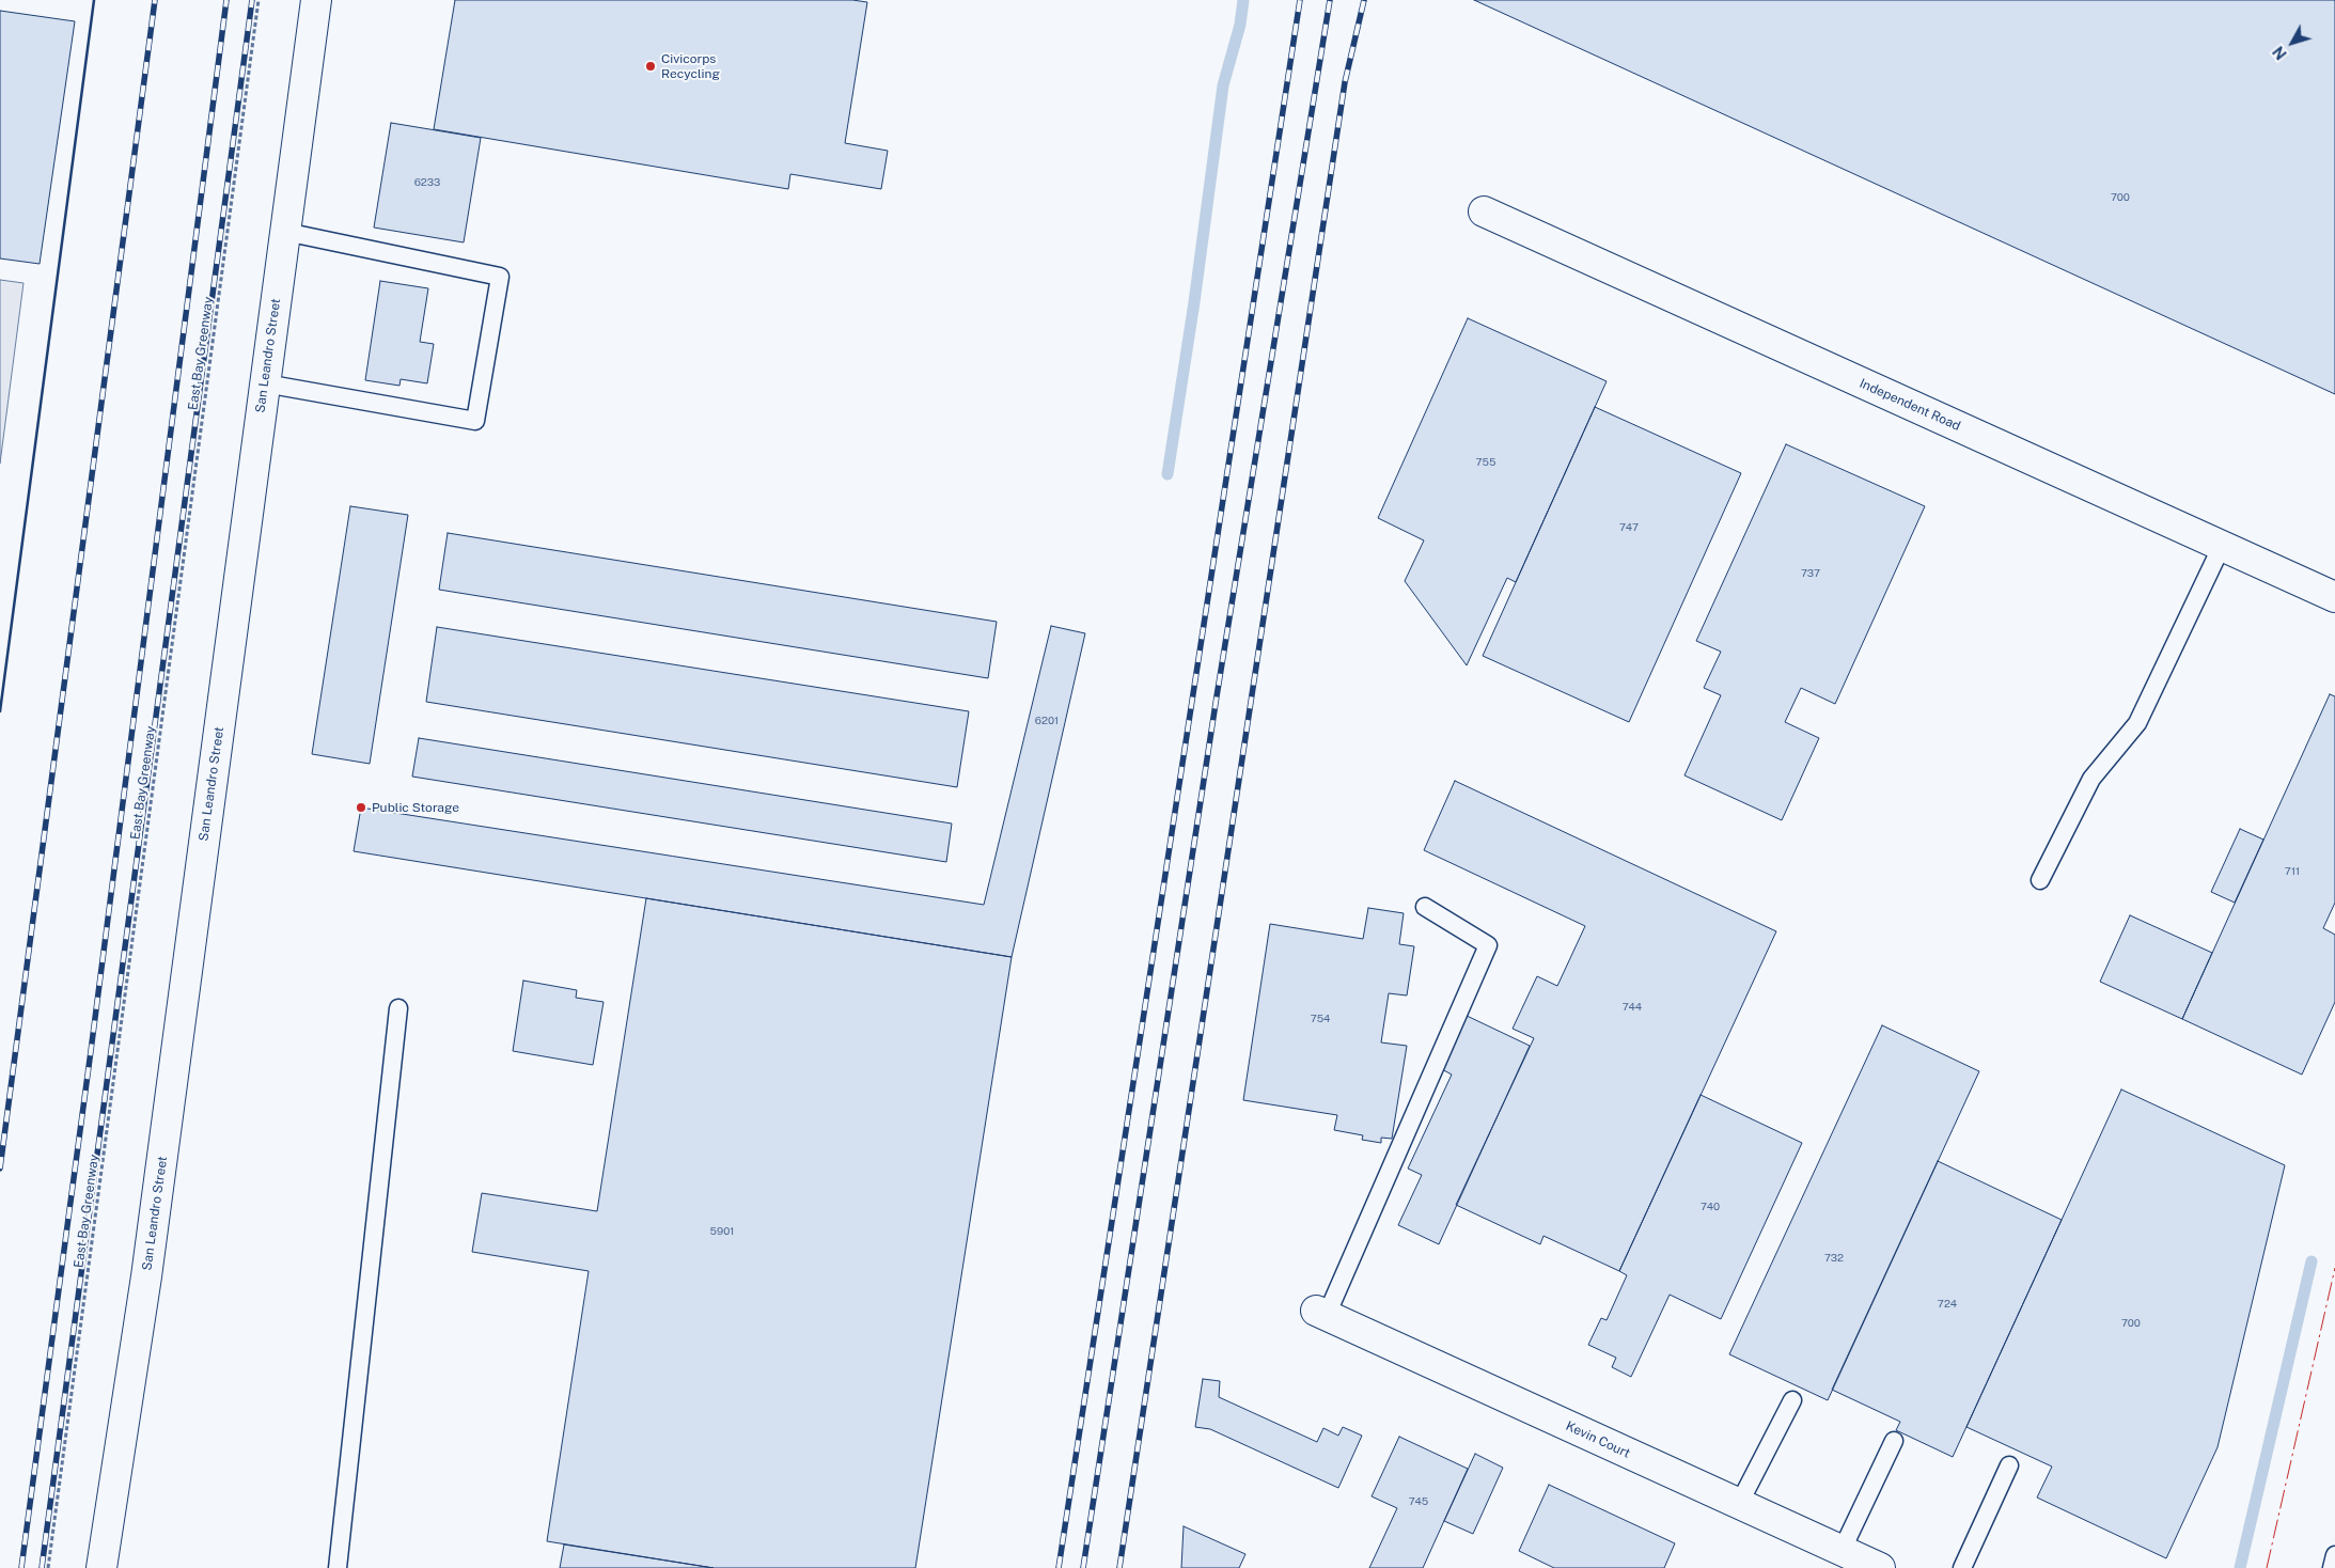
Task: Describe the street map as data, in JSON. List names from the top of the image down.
{
  "streets": {
    "main road": ["San Leandro Street", "Independent Road", "Kevin Court"],
    "path": ["East Bay Greenway"]
  },
  "places": ["Civicorps Recycling", "Public Storage"],
  "house_numbers": [
    "6233",
    "700",
    "755",
    "747",
    "737",
    "6201",
    "711",
    "744",
    "754",
    "740",
    "5901",
    "732",
    "724",
    "700",
    "745"
  ],
  "north": "bottom left"
}
